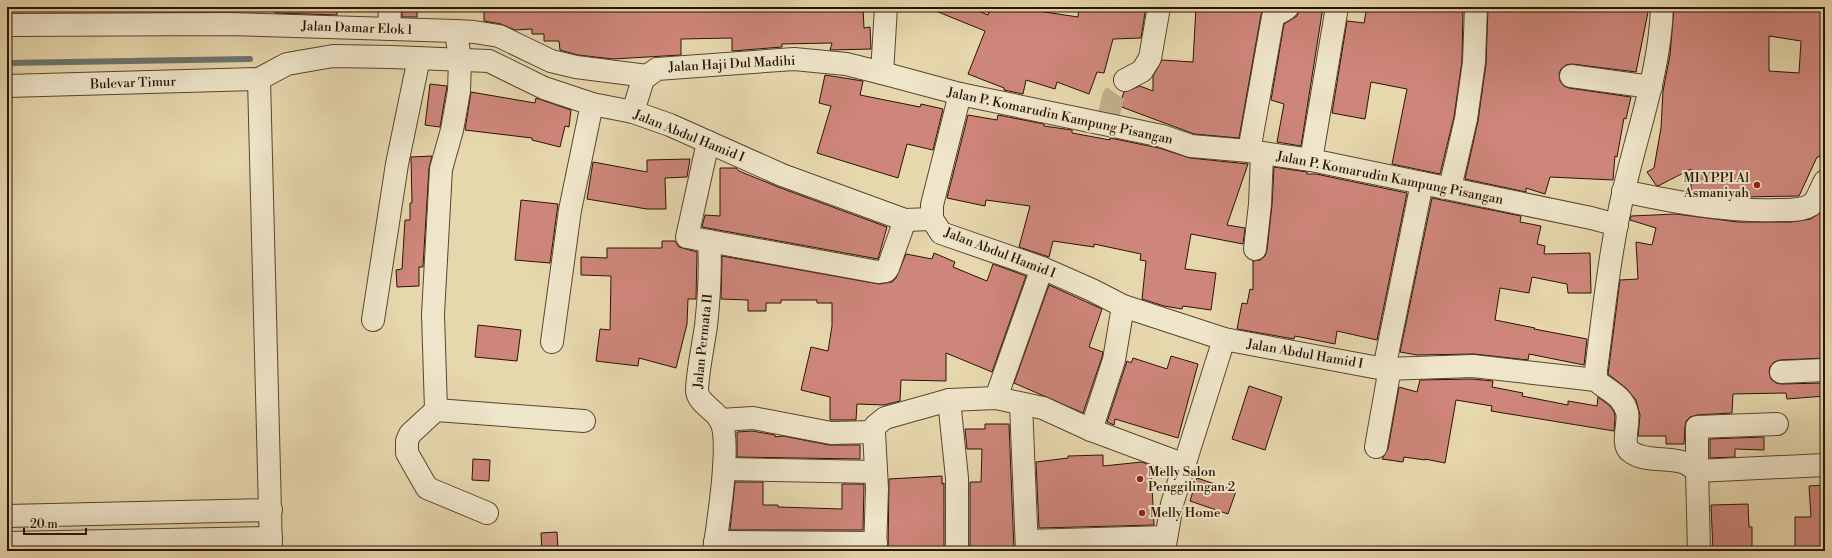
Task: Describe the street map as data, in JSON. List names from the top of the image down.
{
  "streets": {
    "street": [
      "Jalan Damar Elok 1",
      "Jalan Haji Dul Madihi",
      "Bulevar Timur",
      "Jalan P. Komarudin Kampung Pisangan",
      "Jalan Abdul Hamid I",
      "Jalan Permata II"
    ]
  },
  "crossings": [
    ["Jalan Damar Elok 1", "Jalan Haji Dul Madihi"],
    ["Jalan Haji Dul Madihi", "Jalan P. Komarudin Kampung Pisangan"],
    ["Bulevar Timur", "Jalan Abdul Hamid I"]
  ],
  "places": ["MI YPPI Al Asmaniyah", "Melly Salon Penggilingan 2", "Melly Home"],
  "scale_bar": "20 m"
}
